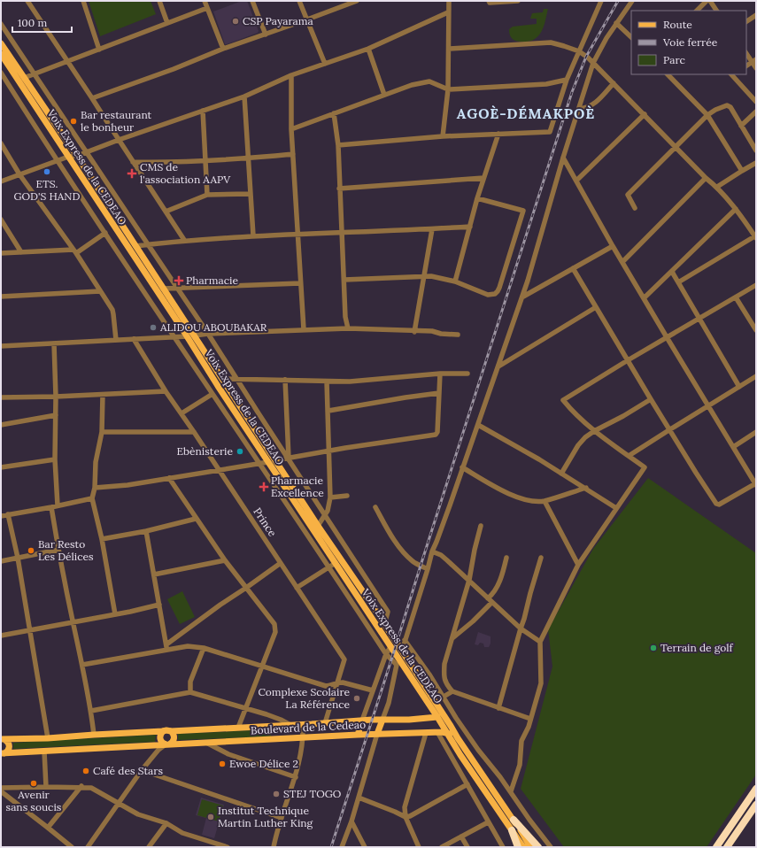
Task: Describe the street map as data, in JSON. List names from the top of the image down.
{
  "streets": {
    "main road": ["Voix Express de la CEDEAO", "Boulevard de la Cedeao"],
    "street": ["Prince"]
  },
  "crossings": [
    ["Voix Express de la CEDEAO", "Boulevard de la Cedeao"],
    ["Prince", "Boulevard de la Cedeao"]
  ],
  "districts": ["AGOÈ-DÉMAKPOÈ"],
  "places": {
    "other": [
      "CSP Payarama",
      "Bar restaurant le bonheur",
      "ETS. GOD'S HAND",
      "ALIDOU ABOUBAKAR",
      "Ebènisterie",
      "Bar Resto Les Délices",
      "Terrain de golf",
      "Complexe Scolaire La Référence",
      "Ewoe Délice 2",
      "Café des Stars",
      "Avenir sans soucis",
      "STEJ TOGO",
      "Institut Technique Martin Luther King"
    ],
    "health": ["CMS de l'association AAPV", "Pharmacie", "Pharmacie Excellence"]
  },
  "legend": ["Route", "Voie ferrée", "Parc"],
  "scale_bar": "100 m"
}
